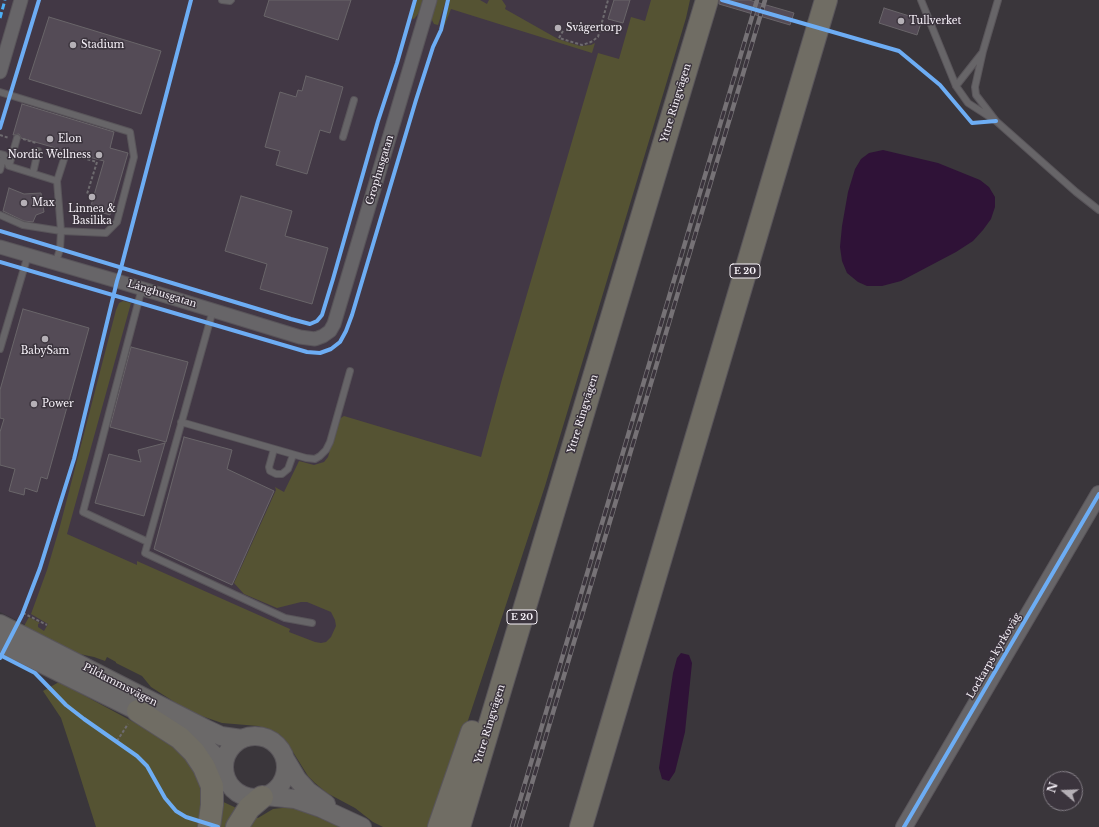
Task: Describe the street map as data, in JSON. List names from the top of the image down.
{
  "streets": {
    "highway": ["Yttre Ringvägen", "E 20"],
    "main road": ["Pildammsvägen"],
    "street": ["Grophusgatan", "Långhusgatan", "Lockarps kyrkoväg"]
  },
  "crossings": [
    ["Grophusgatan", "Långhusgatan"]
  ],
  "places": [
    "Tullverket",
    "Svågertorp",
    "Stadium",
    "Elon",
    "Nordic Wellness",
    "Linnea & Basilika",
    "Max",
    "BabySam",
    "Power"
  ],
  "north": "left"
}
